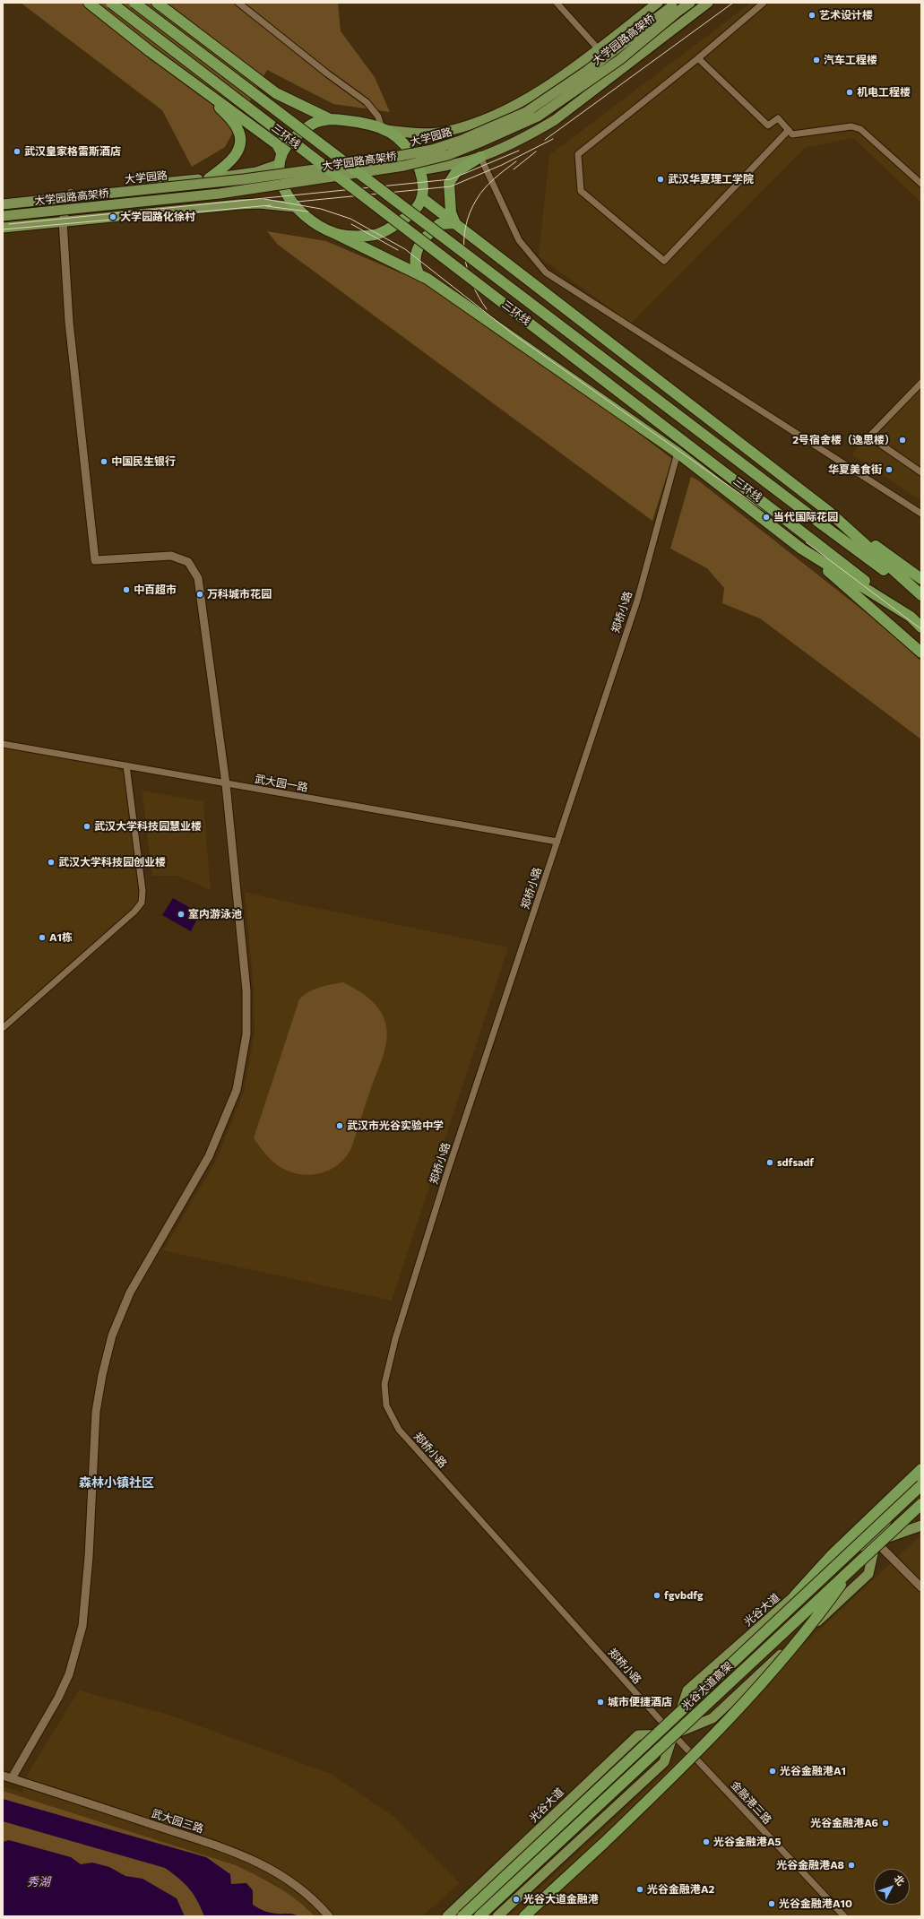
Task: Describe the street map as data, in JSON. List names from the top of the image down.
{
  "streets": {
    "highway": ["三环线", "光谷大道高架"],
    "main road": ["大学园路高架桥", "大学园路", "光谷大道"],
    "street": [
      "郑桥小路",
      "武大园一路",
      "金融港三路",
      "武大园三路"
    ]
  },
  "crossings": [
    ["大学园路高架桥", "大学园路"],
    ["郑桥小路", "武大园一路"],
    ["郑桥小路", "光谷大道"],
    ["郑桥小路", "金融港三路"],
    ["光谷大道", "金融港三路"]
  ],
  "districts": ["森林小镇社区"],
  "water": ["秀湖"],
  "places": [
    "艺术设计楼",
    "汽车工程楼",
    "机电工程楼",
    "武汉皇家格雷斯酒店",
    "武汉华夏理工学院",
    "大学园路化徐村",
    "2号宿舍楼（逸思楼）",
    "中国民生银行",
    "华夏美食街",
    "当代国际花园",
    "中百超市",
    "万科城市花园",
    "武汉大学科技园慧业楼",
    "武汉大学科技园创业楼",
    "室内游泳池",
    "A1栋",
    "武汉市光谷实验中学",
    "sdfsadf",
    "fgvbdfg",
    "城市便捷酒店",
    "光谷金融港A1",
    "光谷金融港A6",
    "光谷金融港A5",
    "光谷金融港A8",
    "光谷金融港A2",
    "光谷大道金融港",
    "光谷金融港A10"
  ],
  "north": "top right"
}
